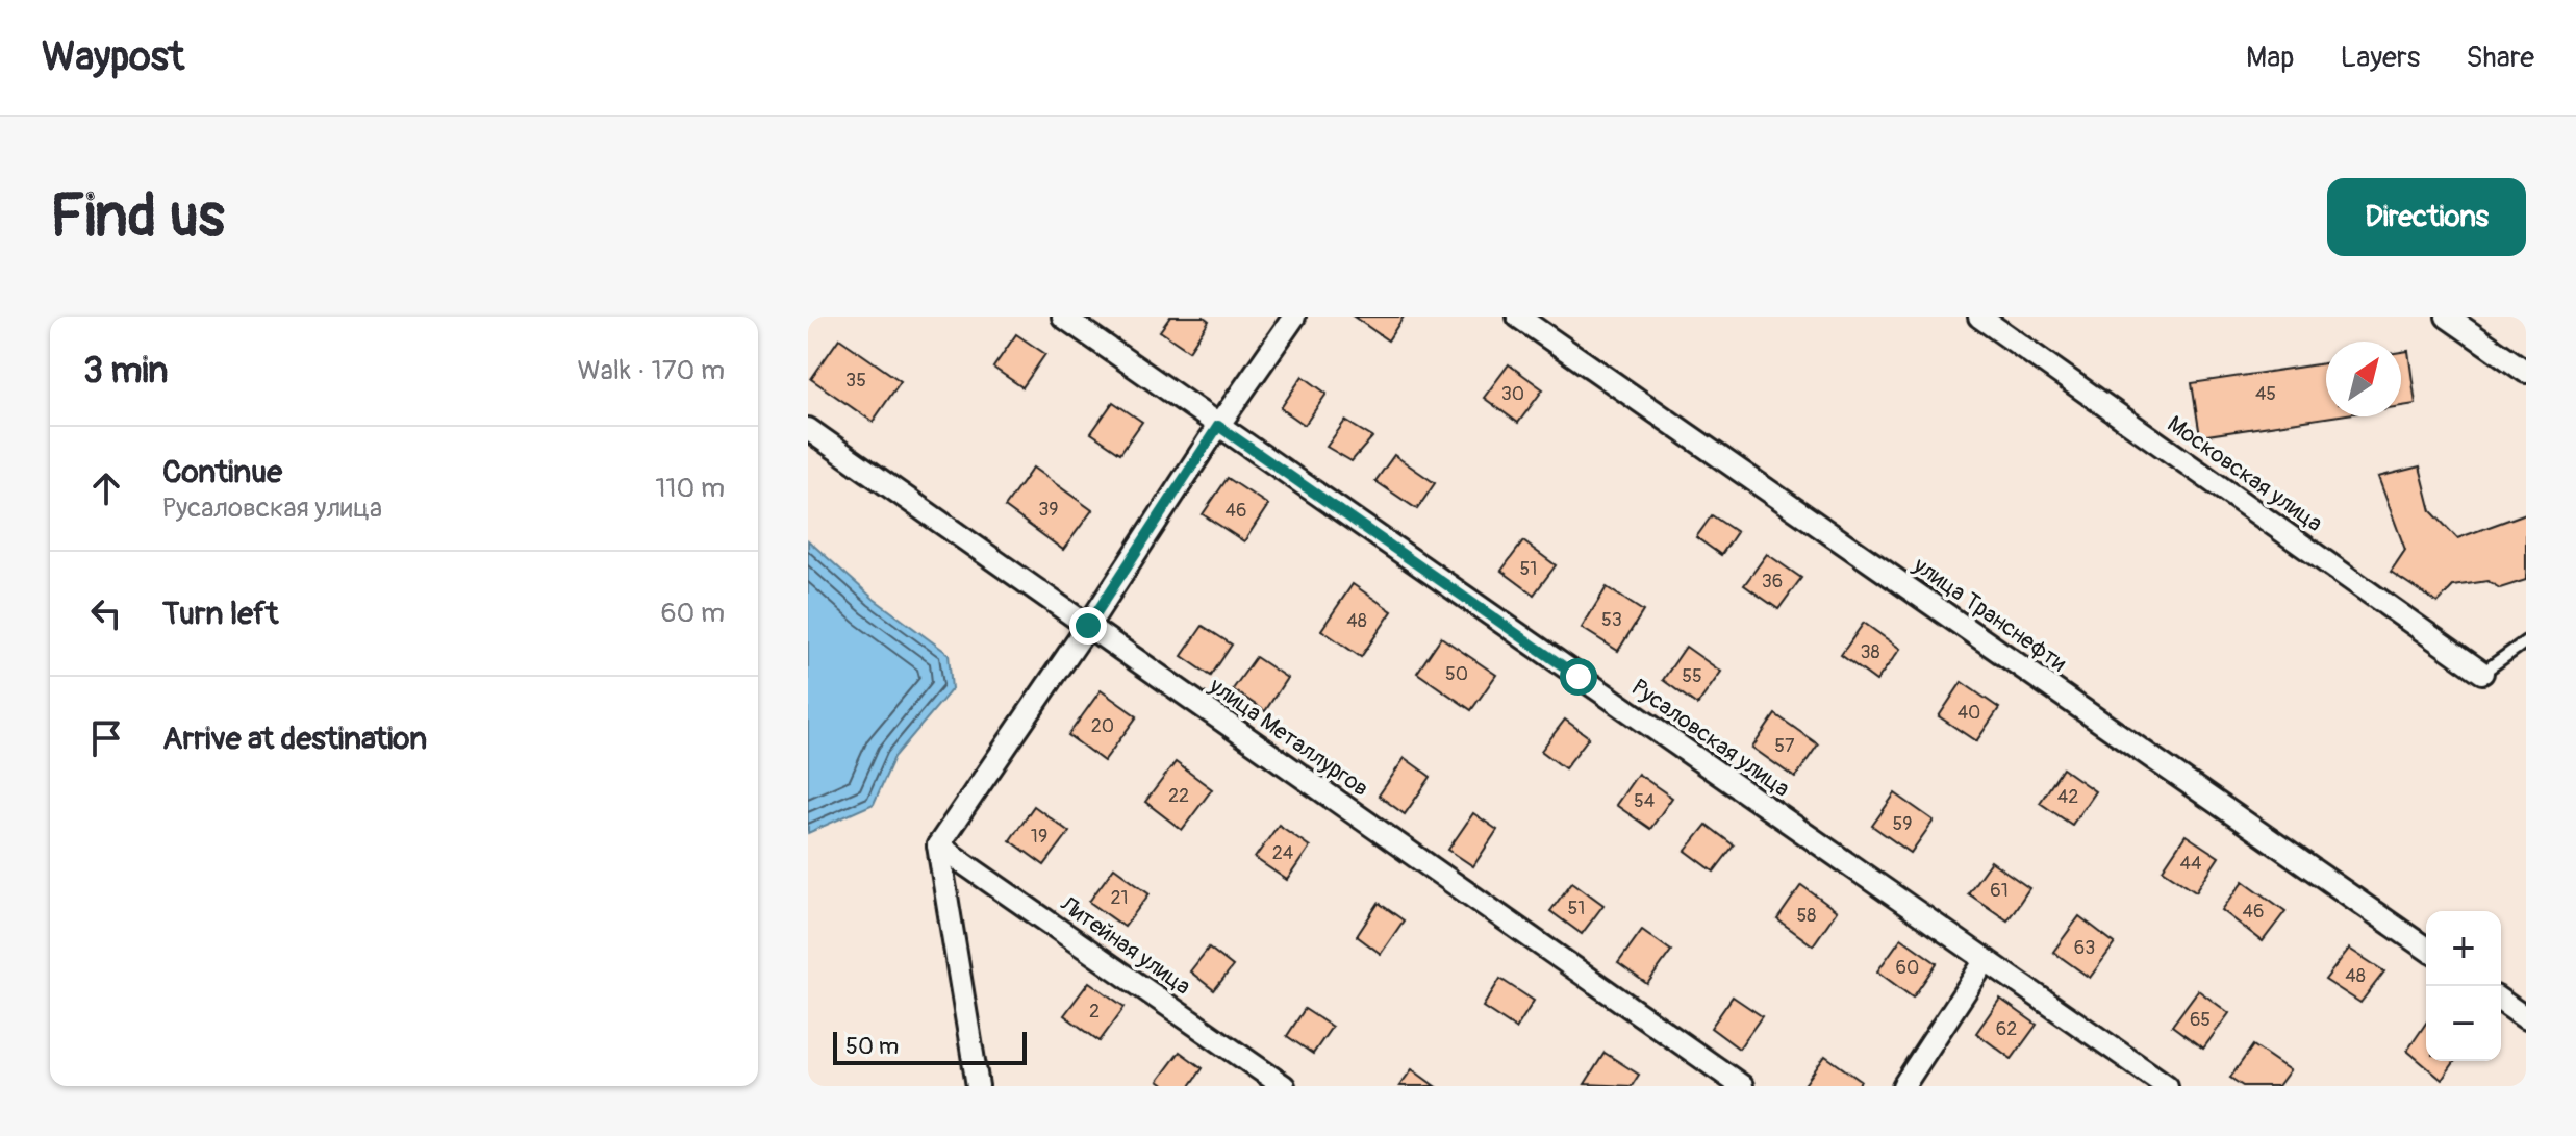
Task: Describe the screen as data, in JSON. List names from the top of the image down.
{
  "streets": {
    "street": [
      "Московская улица",
      "улица Транснефти",
      "улица Металлургов",
      "Русаловская улица",
      "Литейная улица"
    ]
  },
  "house_numbers": [
    "35",
    "30",
    "45",
    "39",
    "46",
    "51",
    "36",
    "53",
    "48",
    "38",
    "50",
    "55",
    "40",
    "20",
    "57",
    "22",
    "42",
    "54",
    "59",
    "19",
    "24",
    "44",
    "61",
    "21",
    "51",
    "46",
    "58",
    "63",
    "60",
    "48",
    "2",
    "65",
    "62"
  ],
  "scale_bar": "50 m",
  "north": "top right",
  "page": {
    "header": "Waypost",
    "nav": ["Map", "Layers", "Share"],
    "buttons": "Directions",
    "title": "Find us",
    "heading": ["3 min", "Walk · 170 m"],
    "list": [
      ["Continue", "Русаловская улица", "110 m"],
      ["Turn left", "60 m"],
      "Arrive at destination"
    ],
    "map_buttons": ["+", "−"],
    "scale": "50 m"
  }
}
